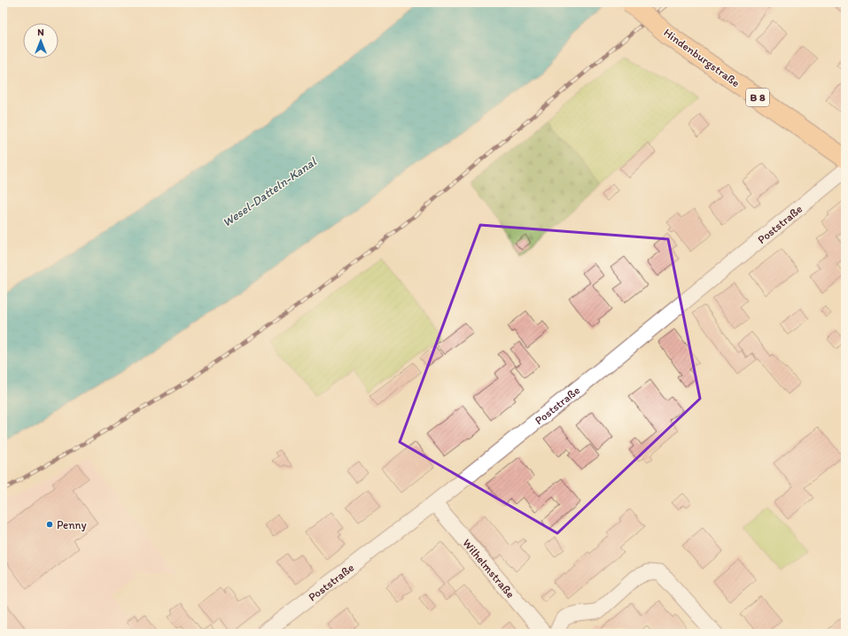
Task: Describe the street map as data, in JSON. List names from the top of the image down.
{
  "streets": {
    "main road": ["Hindenburgstraße", "B 8"],
    "street": ["Poststraße", "Wilhelmstraße"]
  },
  "crossings": [
    ["Poststraße", "Wilhelmstraße"]
  ],
  "water": ["Wesel-Datteln-Kanal"],
  "places": ["Penny"],
  "north": "top"
}
